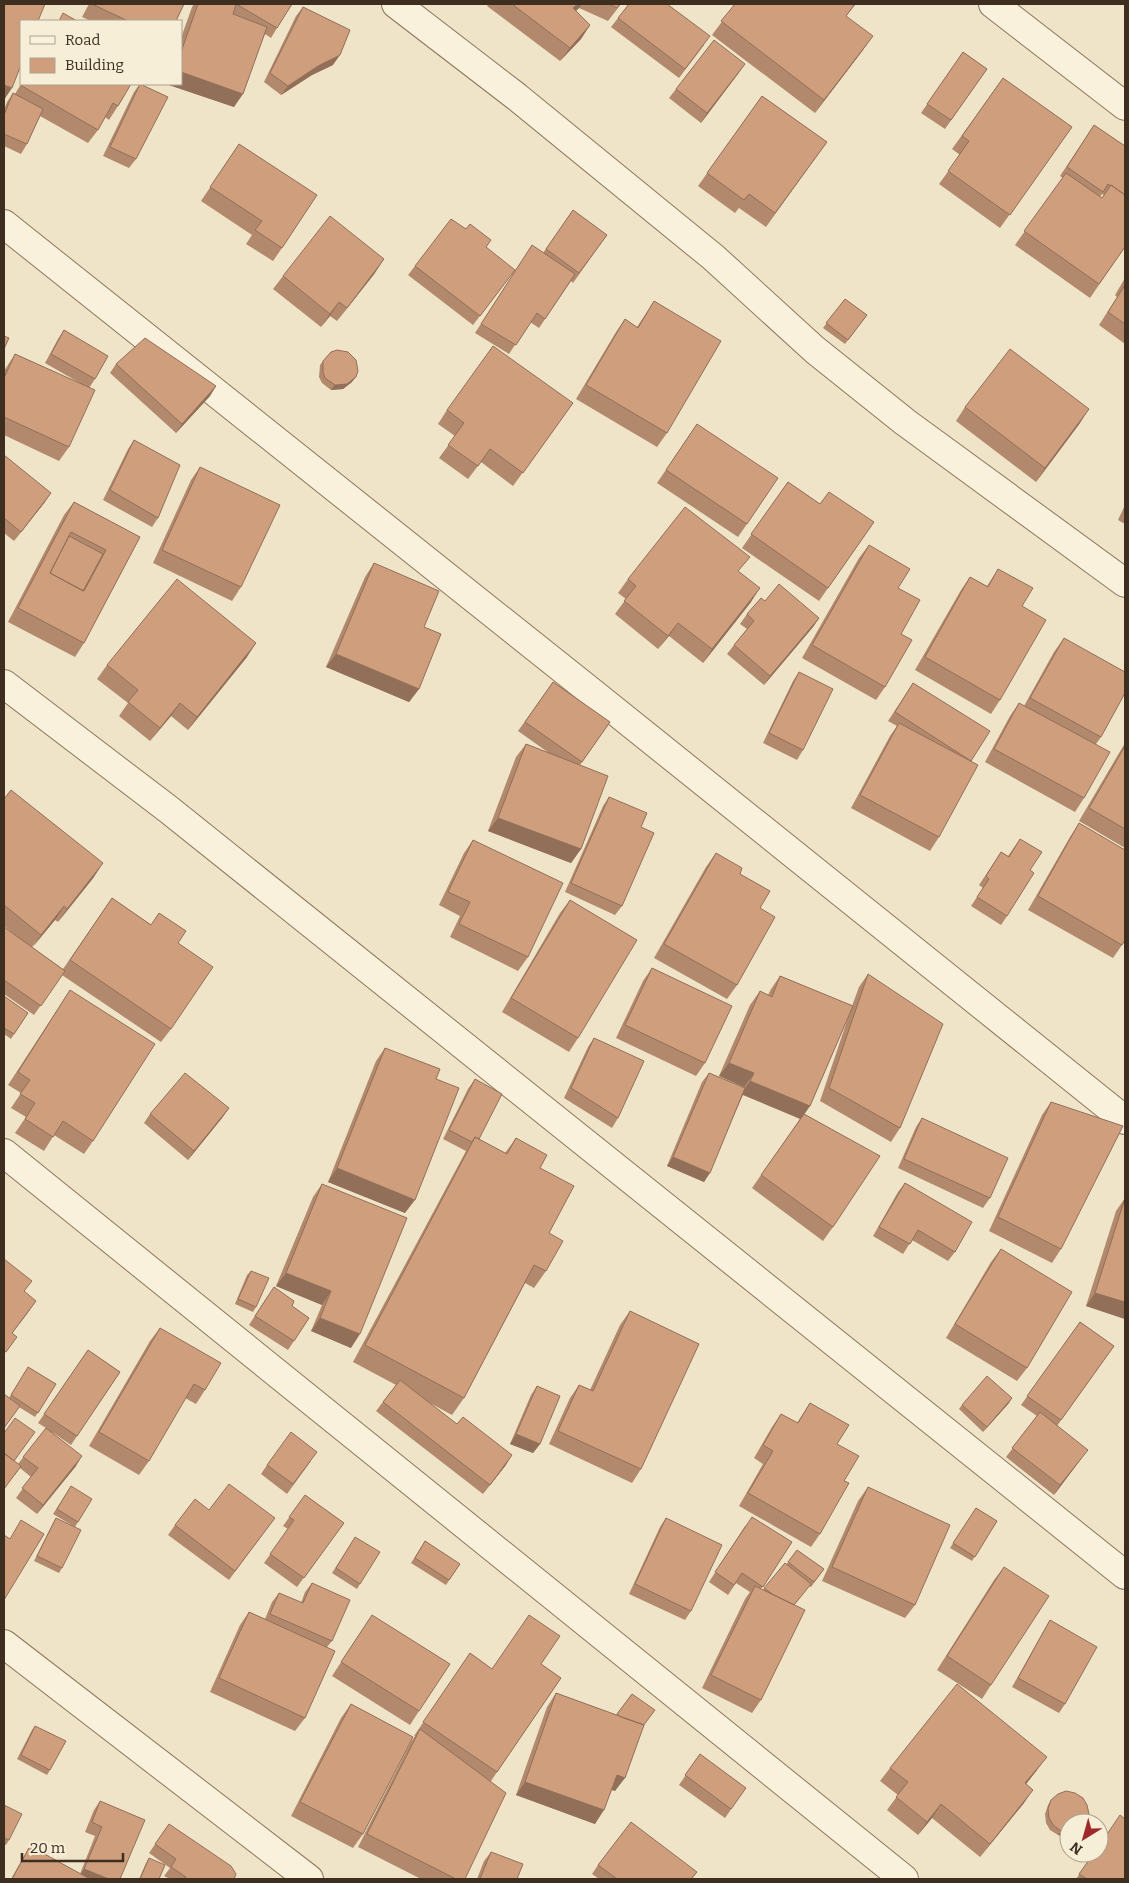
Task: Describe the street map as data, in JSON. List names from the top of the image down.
{
  "legend": ["Road", "Building"],
  "scale_bar": "20 m",
  "north": "bottom left"
}
